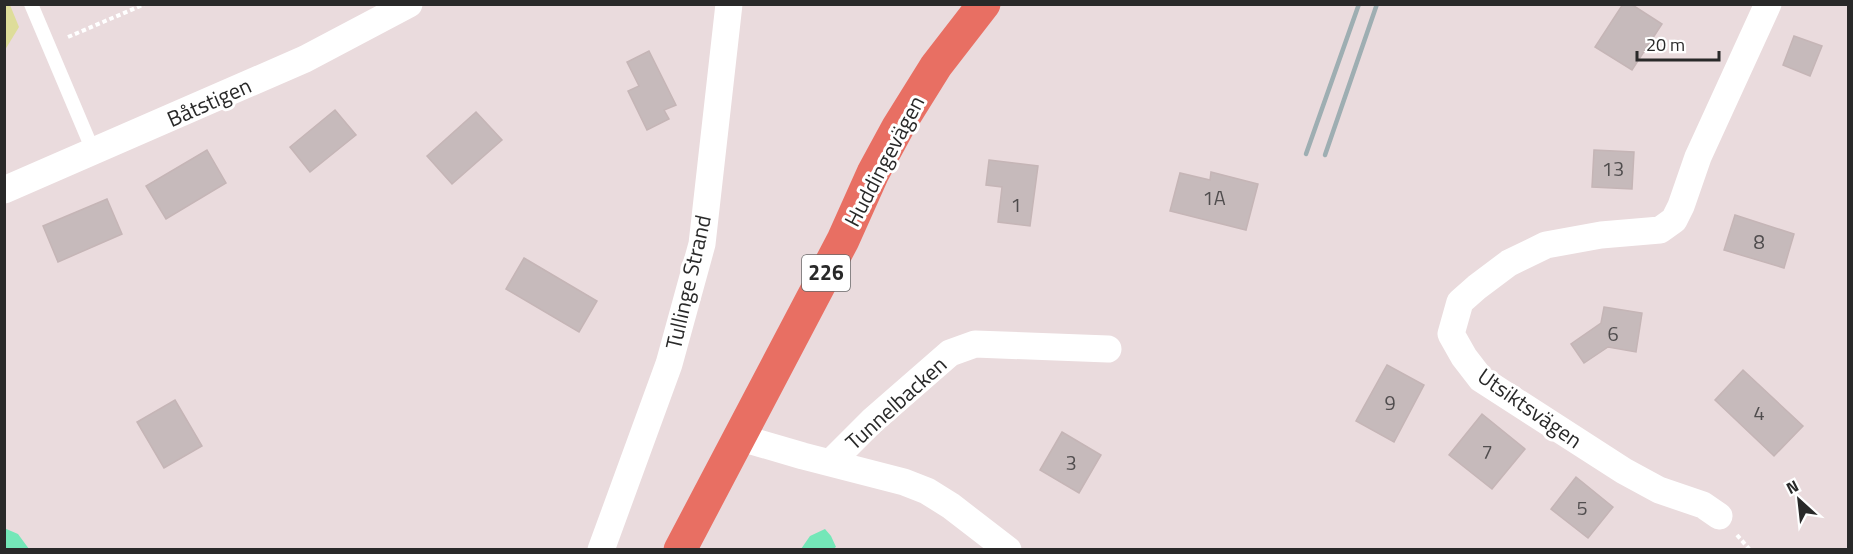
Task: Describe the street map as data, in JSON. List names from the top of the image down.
{
  "streets": {
    "main road": ["Huddingevägen", "226"],
    "street": [
      "Båtstigen",
      "Tullinge Strand",
      "Tunnelbacken",
      "Utsiktsvägen"
    ]
  },
  "crossings": [
    ["Huddingevägen", "Tunnelbacken"]
  ],
  "house_numbers": [
    "13",
    "1A",
    "1",
    "8",
    "6",
    "9",
    "4",
    "7",
    "3",
    "5"
  ],
  "scale_bar": "20 m",
  "north": "top left"
}
